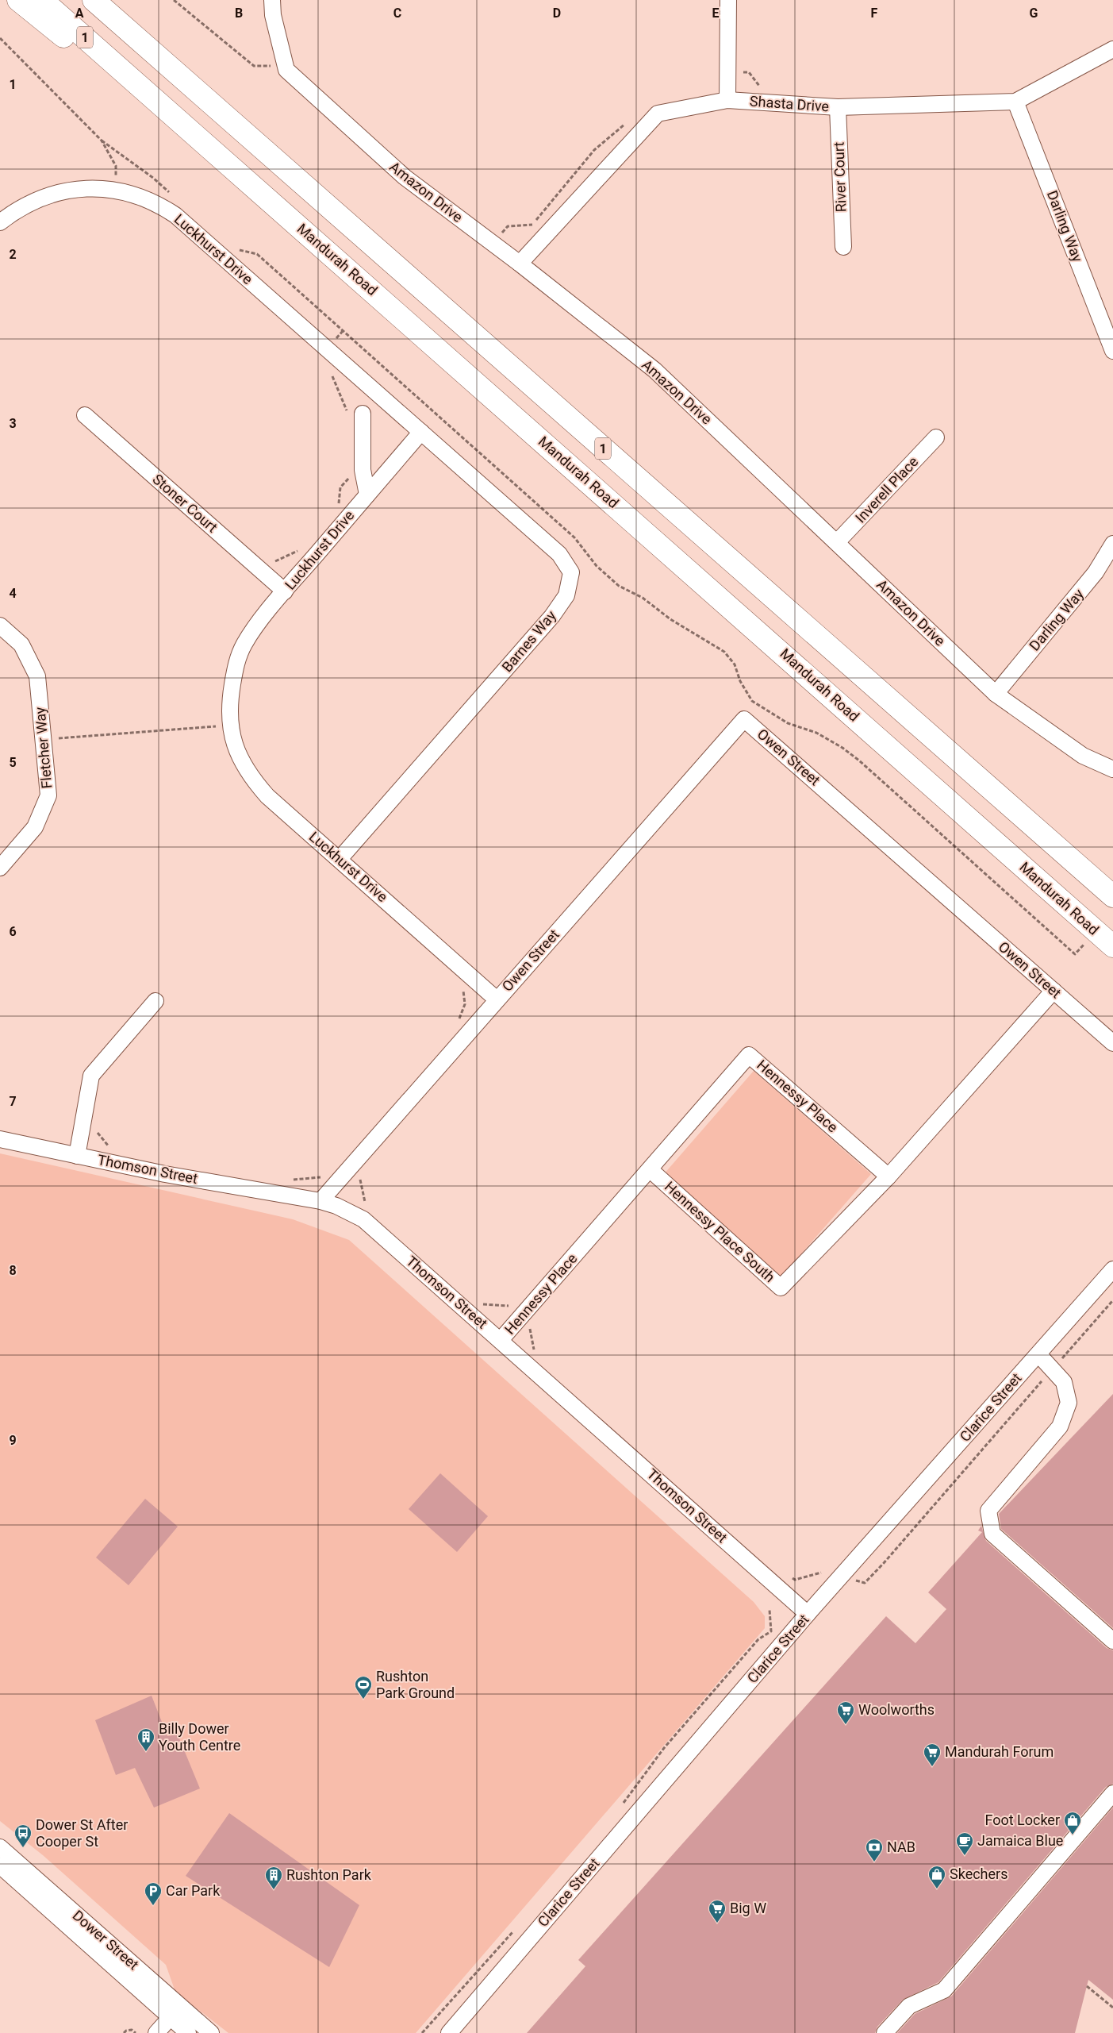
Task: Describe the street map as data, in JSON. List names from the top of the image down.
{
  "streets": {
    "highway": ["1", "Mandurah Road"],
    "street": [
      "Shasta Drive",
      "River Court",
      "Amazon Drive",
      "Darling Way",
      "Luckhurst Drive",
      "Inverell Place",
      "Stoner Court",
      "Barnes Way",
      "Fletcher Way",
      "Owen Street",
      "Hennessy Place",
      "Thomson Street",
      "Hennessy Place South",
      "Clarice Street",
      "Dower Street"
    ]
  },
  "crossings": [
    ["Shasta Drive", "River Court"],
    ["Shasta Drive", "Amazon Drive"],
    ["Shasta Drive", "Darling Way"],
    ["Amazon Drive", "Darling Way"],
    ["Amazon Drive", "Inverell Place"],
    ["Luckhurst Drive", "Stoner Court"],
    ["Luckhurst Drive", "Barnes Way"],
    ["Luckhurst Drive", "Owen Street"],
    ["Hennessy Place", "Thomson Street"],
    ["Hennessy Place", "Hennessy Place South"],
    ["Thomson Street", "Clarice Street"]
  ],
  "places": {
    "sports": ["Rushton Park Ground"],
    "supermarket": ["Woolworths", "Mandurah Forum", "Big W"],
    "building": ["Billy Dower Youth Centre", "Rushton Park"],
    "shop": ["Foot Locker", "Skechers"],
    "bus stop": ["Dower St After Cooper St"],
    "cafe": ["Jamaica Blue"],
    "bank": ["NAB"],
    "parking": ["Car Park"]
  },
  "grid": {
    "columns": [
      "A",
      "B",
      "C",
      "D",
      "E",
      "F",
      "G"
    ],
    "rows": [
      "1",
      "2",
      "3",
      "4",
      "5",
      "6",
      "7",
      "8",
      "9"
    ]
  }
}
